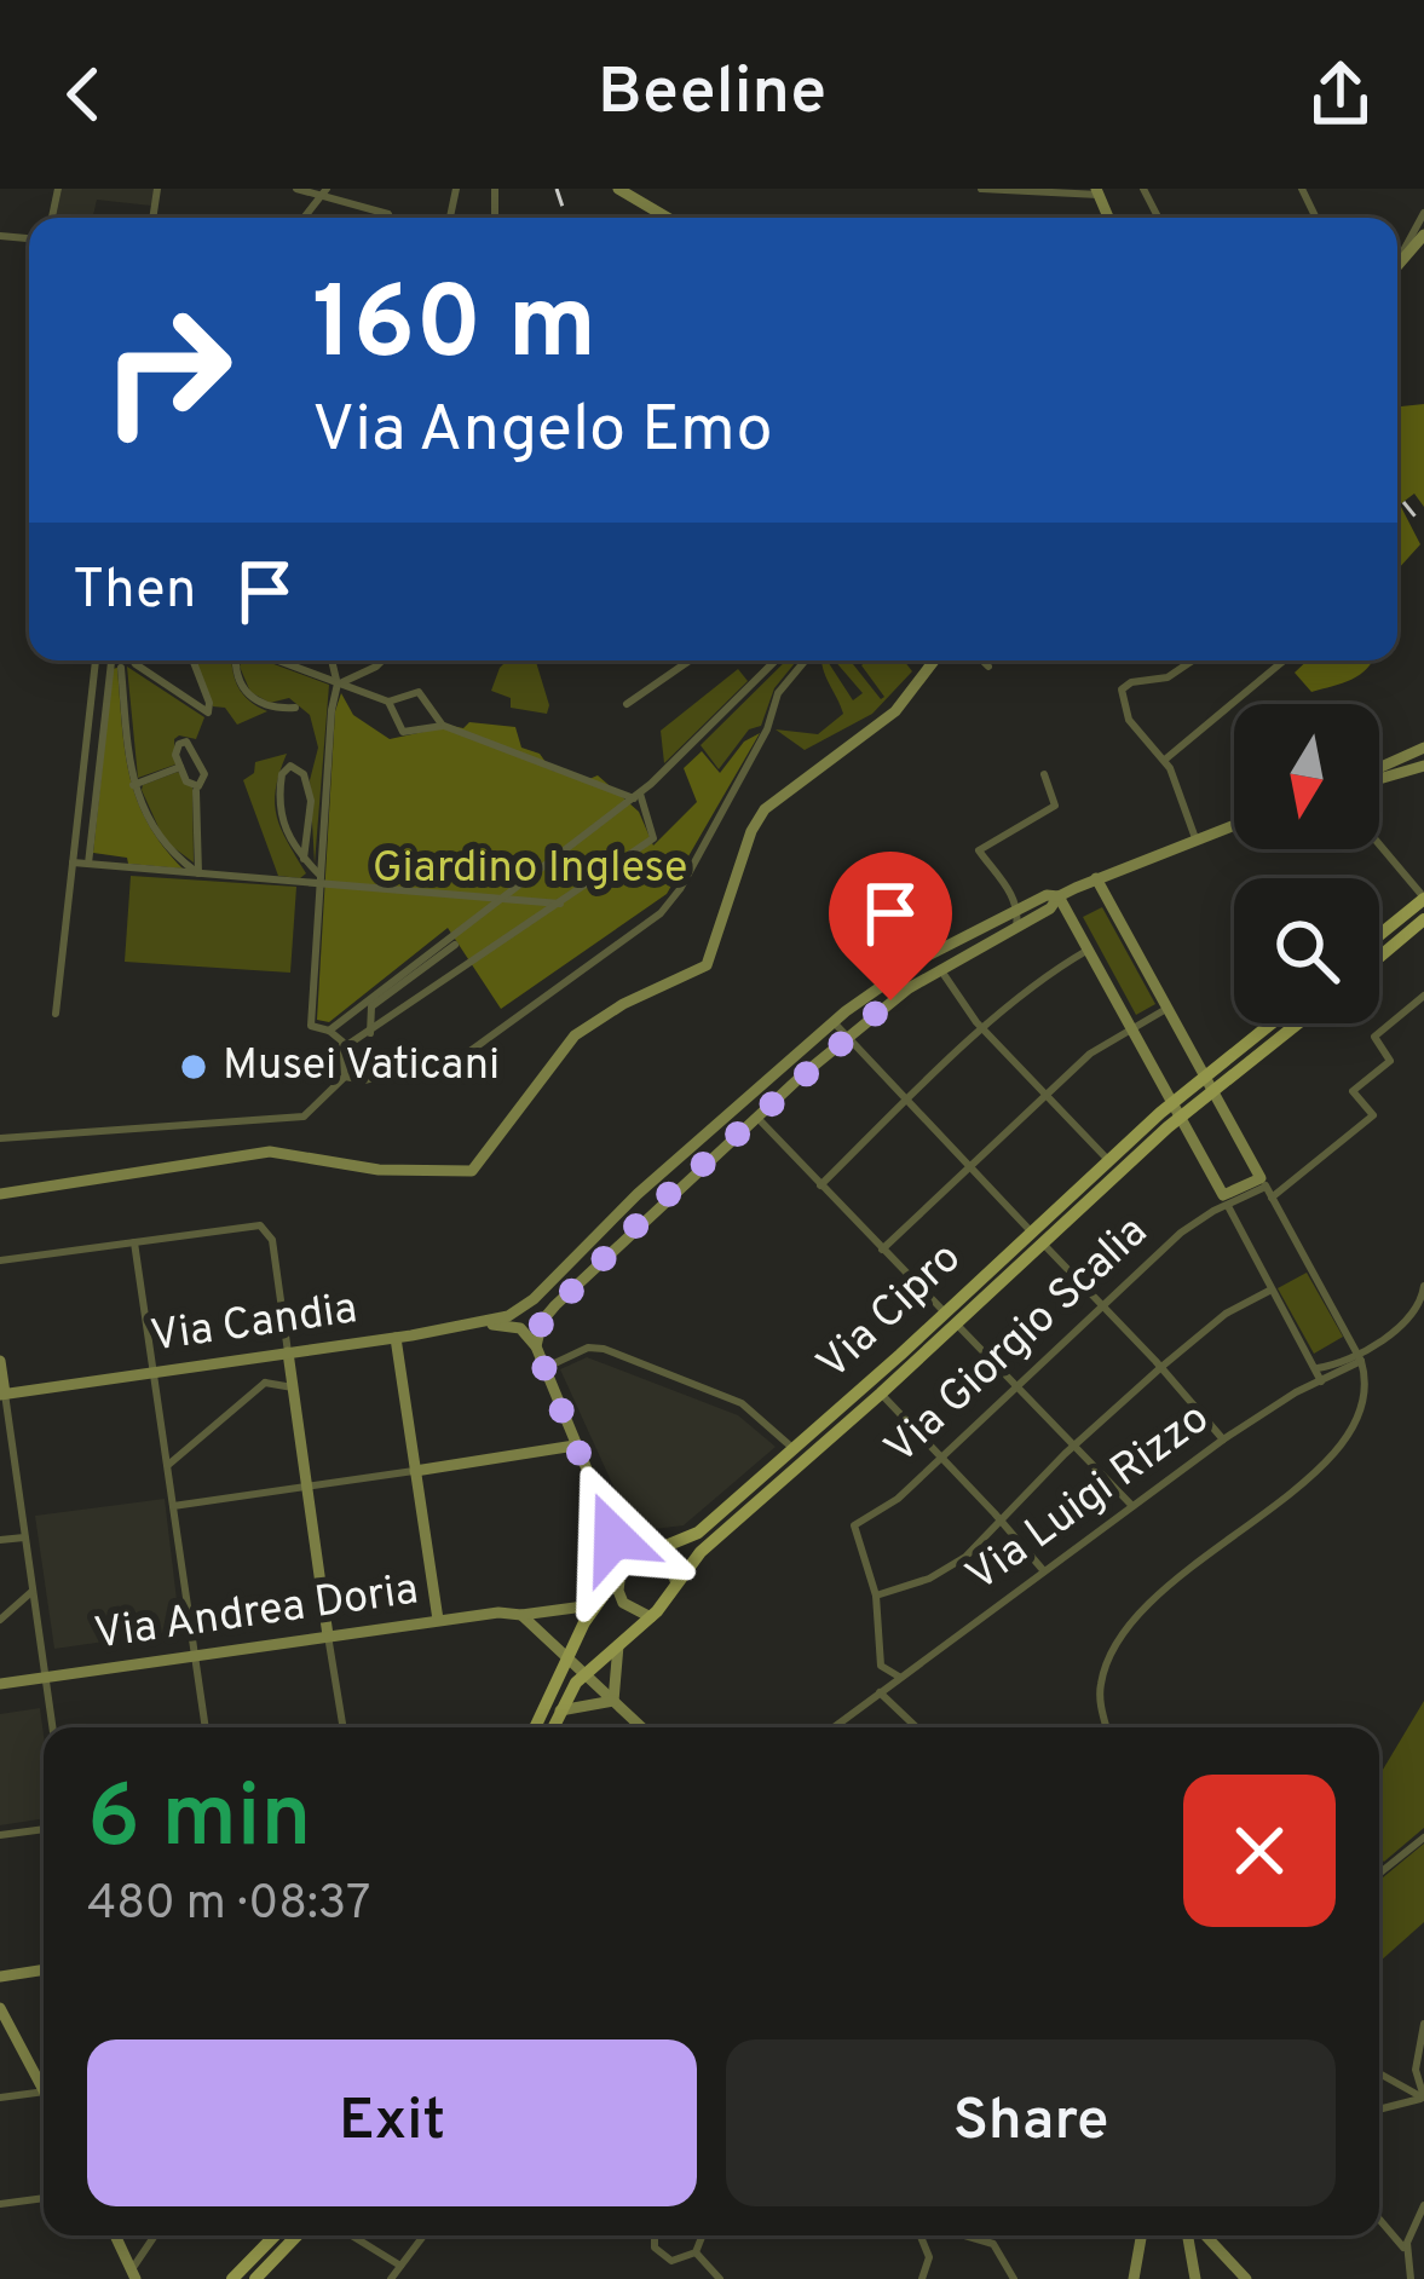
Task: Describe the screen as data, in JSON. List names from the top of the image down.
{
  "streets": {
    "main road": ["Via Cipro", "Via Candia", "Via Andrea Doria"],
    "street": ["Via Giorgio Scalia", "Via Luigi Rizzo"]
  },
  "parks": ["Giardino Inglese"],
  "places": ["Musei Vaticani"],
  "north": "bottom",
  "page": {
    "header": "Beeline",
    "turn": ["160 m", "Via Angelo Emo"],
    "then": "Then",
    "heading": ["6 min", "480 m · 08:37"],
    "buttons": ["Exit", "Share"]
  }
}
